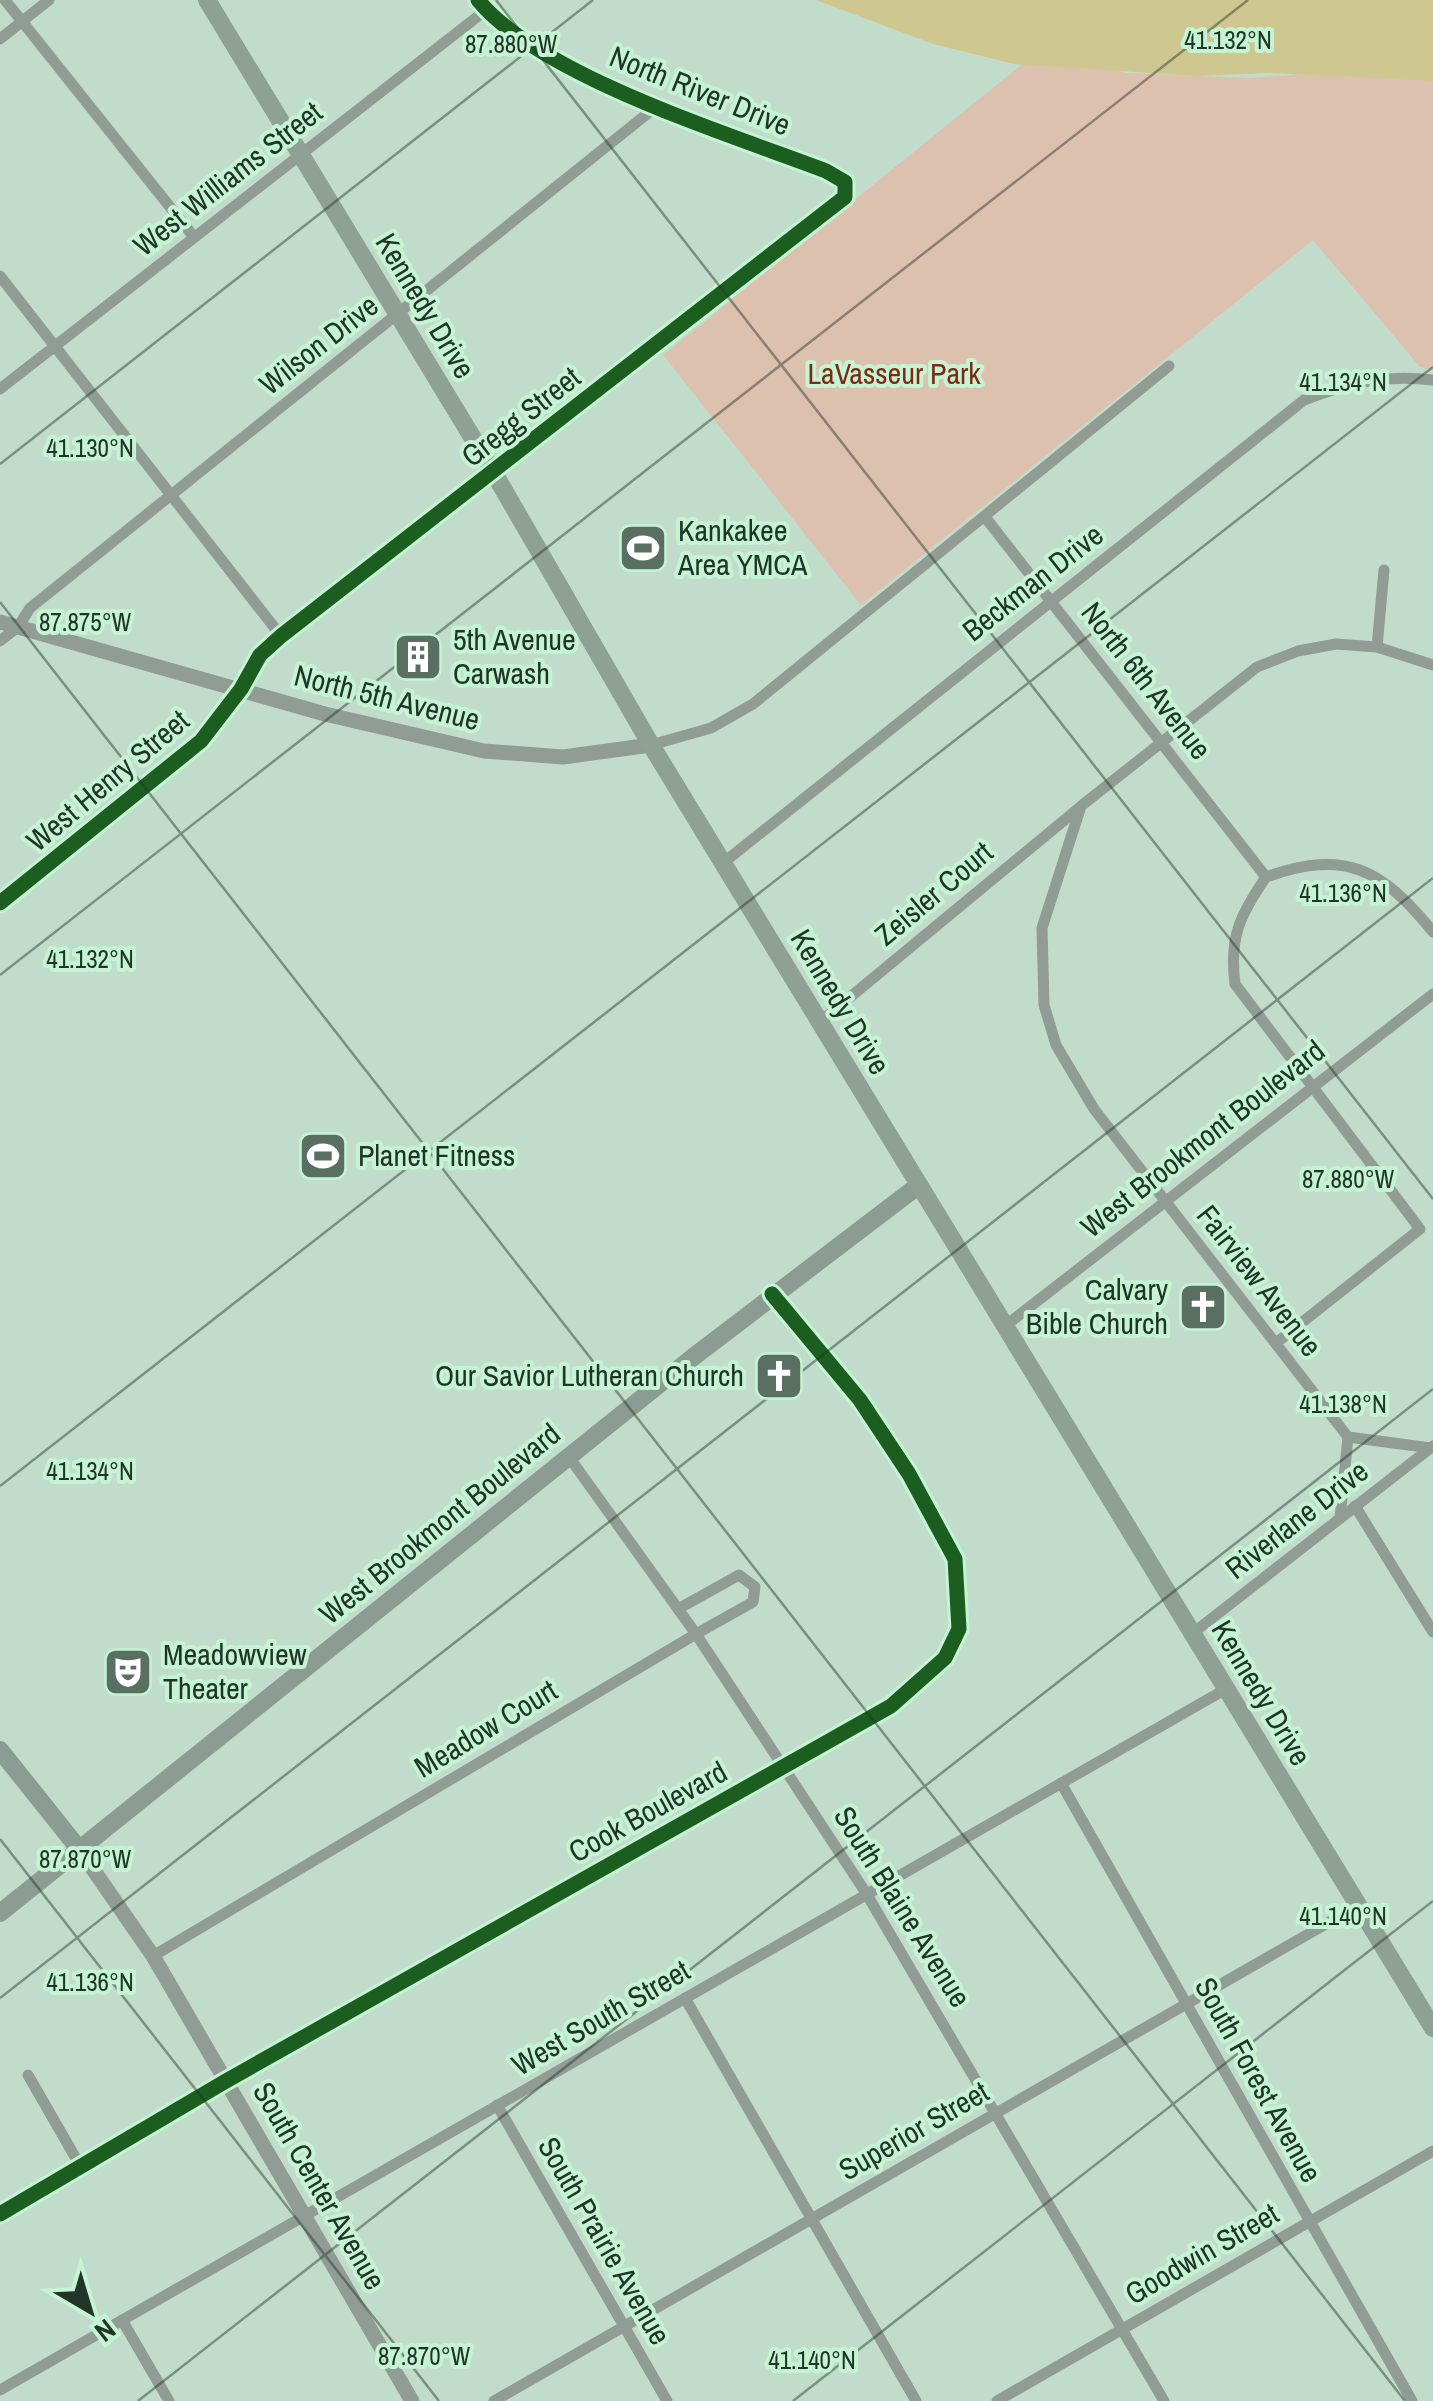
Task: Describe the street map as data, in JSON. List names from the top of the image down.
{
  "streets": {
    "main road": ["Kennedy Drive", "West Brookmont Boulevard"],
    "street": [
      "North River Drive",
      "West Williams Street",
      "Wilson Drive",
      "Gregg Street",
      "Beckman Drive",
      "North 6th Avenue",
      "North 5th Avenue",
      "West Henry Street",
      "Zeisler Court",
      "Fairview Avenue",
      "Riverlane Drive",
      "Meadow Court",
      "Cook Boulevard",
      "South Blaine Avenue",
      "West South Street",
      "South Forest Avenue",
      "Superior Street",
      "South Center Avenue",
      "South Prairie Avenue",
      "Goodwin Street"
    ]
  },
  "crossings": [
    ["North River Drive", "West Williams Street"],
    ["North River Drive", "Wilson Drive"],
    ["North River Drive", "Gregg Street"],
    ["West Williams Street", "Kennedy Drive"],
    ["Kennedy Drive", "Wilson Drive"],
    ["Kennedy Drive", "Gregg Street"],
    ["Kennedy Drive", "Beckman Drive"],
    ["Kennedy Drive", "North 5th Avenue"],
    ["Kennedy Drive", "Zeisler Court"],
    ["Kennedy Drive", "West Brookmont Boulevard"],
    ["Kennedy Drive", "Riverlane Drive"],
    ["Kennedy Drive", "West South Street"],
    ["Kennedy Drive", "Superior Street"],
    ["Wilson Drive", "North 5th Avenue"],
    ["Gregg Street", "North 5th Avenue"],
    ["Gregg Street", "West Henry Street"],
    ["Beckman Drive", "North 6th Avenue"],
    ["North 6th Avenue", "Zeisler Court"],
    ["North 5th Avenue", "West Henry Street"],
    ["Zeisler Court", "Fairview Avenue"],
    ["West Brookmont Boulevard", "Fairview Avenue"],
    ["West Brookmont Boulevard", "Cook Boulevard"],
    ["West Brookmont Boulevard", "South Blaine Avenue"],
    ["West Brookmont Boulevard", "South Center Avenue"],
    ["Meadow Court", "South Blaine Avenue"],
    ["Meadow Court", "South Center Avenue"],
    ["Cook Boulevard", "South Blaine Avenue"],
    ["Cook Boulevard", "South Center Avenue"],
    ["South Blaine Avenue", "West South Street"],
    ["South Blaine Avenue", "Superior Street"],
    ["South Blaine Avenue", "Goodwin Street"],
    ["West South Street", "South Forest Avenue"],
    ["West South Street", "South Center Avenue"],
    ["West South Street", "South Prairie Avenue"],
    ["South Forest Avenue", "Superior Street"],
    ["South Forest Avenue", "Goodwin Street"],
    ["Superior Street", "South Prairie Avenue"]
  ],
  "parks": ["LaVasseur Park"],
  "places": {
    "sports": ["Kankakee Area YMCA", "Planet Fitness"],
    "building": ["5th Avenue Carwash"],
    "church": ["Calvary Bible Church", "Our Savior Lutheran Church"],
    "theatre": ["Meadowview Theater"]
  },
  "north": "bottom right",
  "coordinates": [
    "41.132°N",
    "87.880°W",
    "41.134°N",
    "41.130°N",
    "87.875°W",
    "41.136°N",
    "41.138°N",
    "87.870°W",
    "41.140°N"
  ]
}
